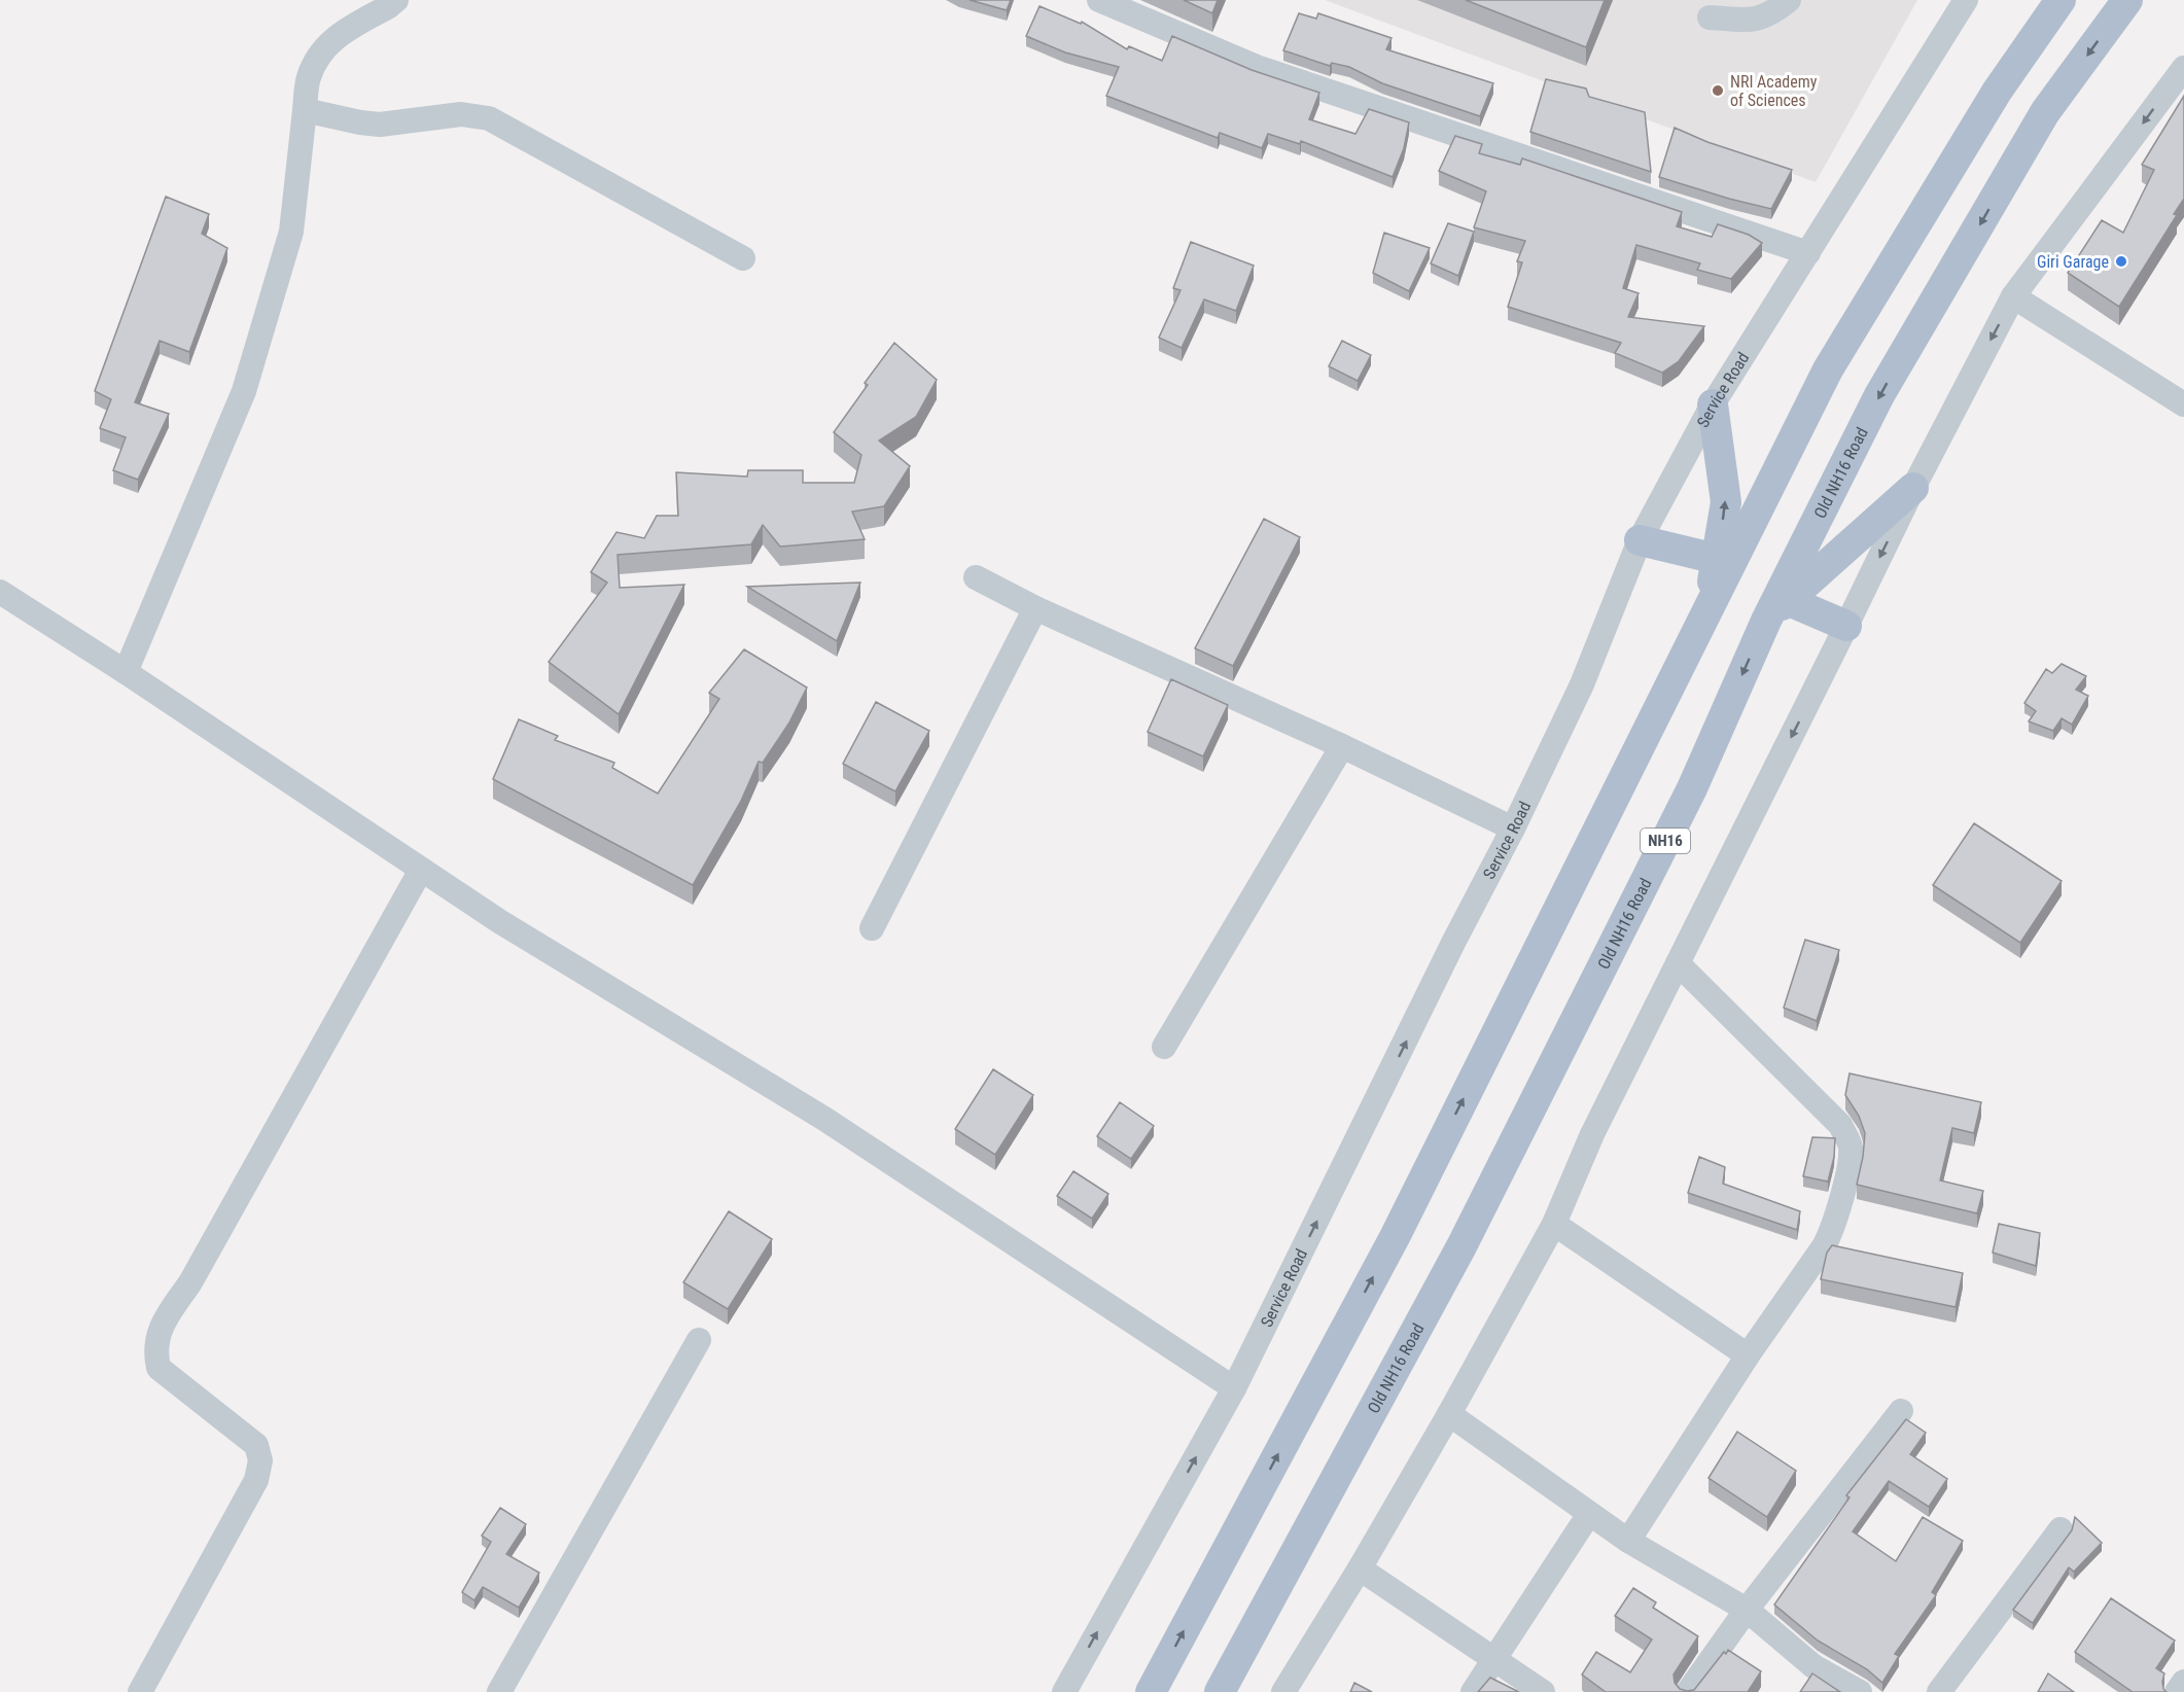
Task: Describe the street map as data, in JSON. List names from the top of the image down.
{
  "streets": {
    "main road": ["Old NH16 Road", "NH16"],
    "street": ["Service Road"]
  },
  "places": ["NRI Academy of Sciences", "Giri Garage"]
}
